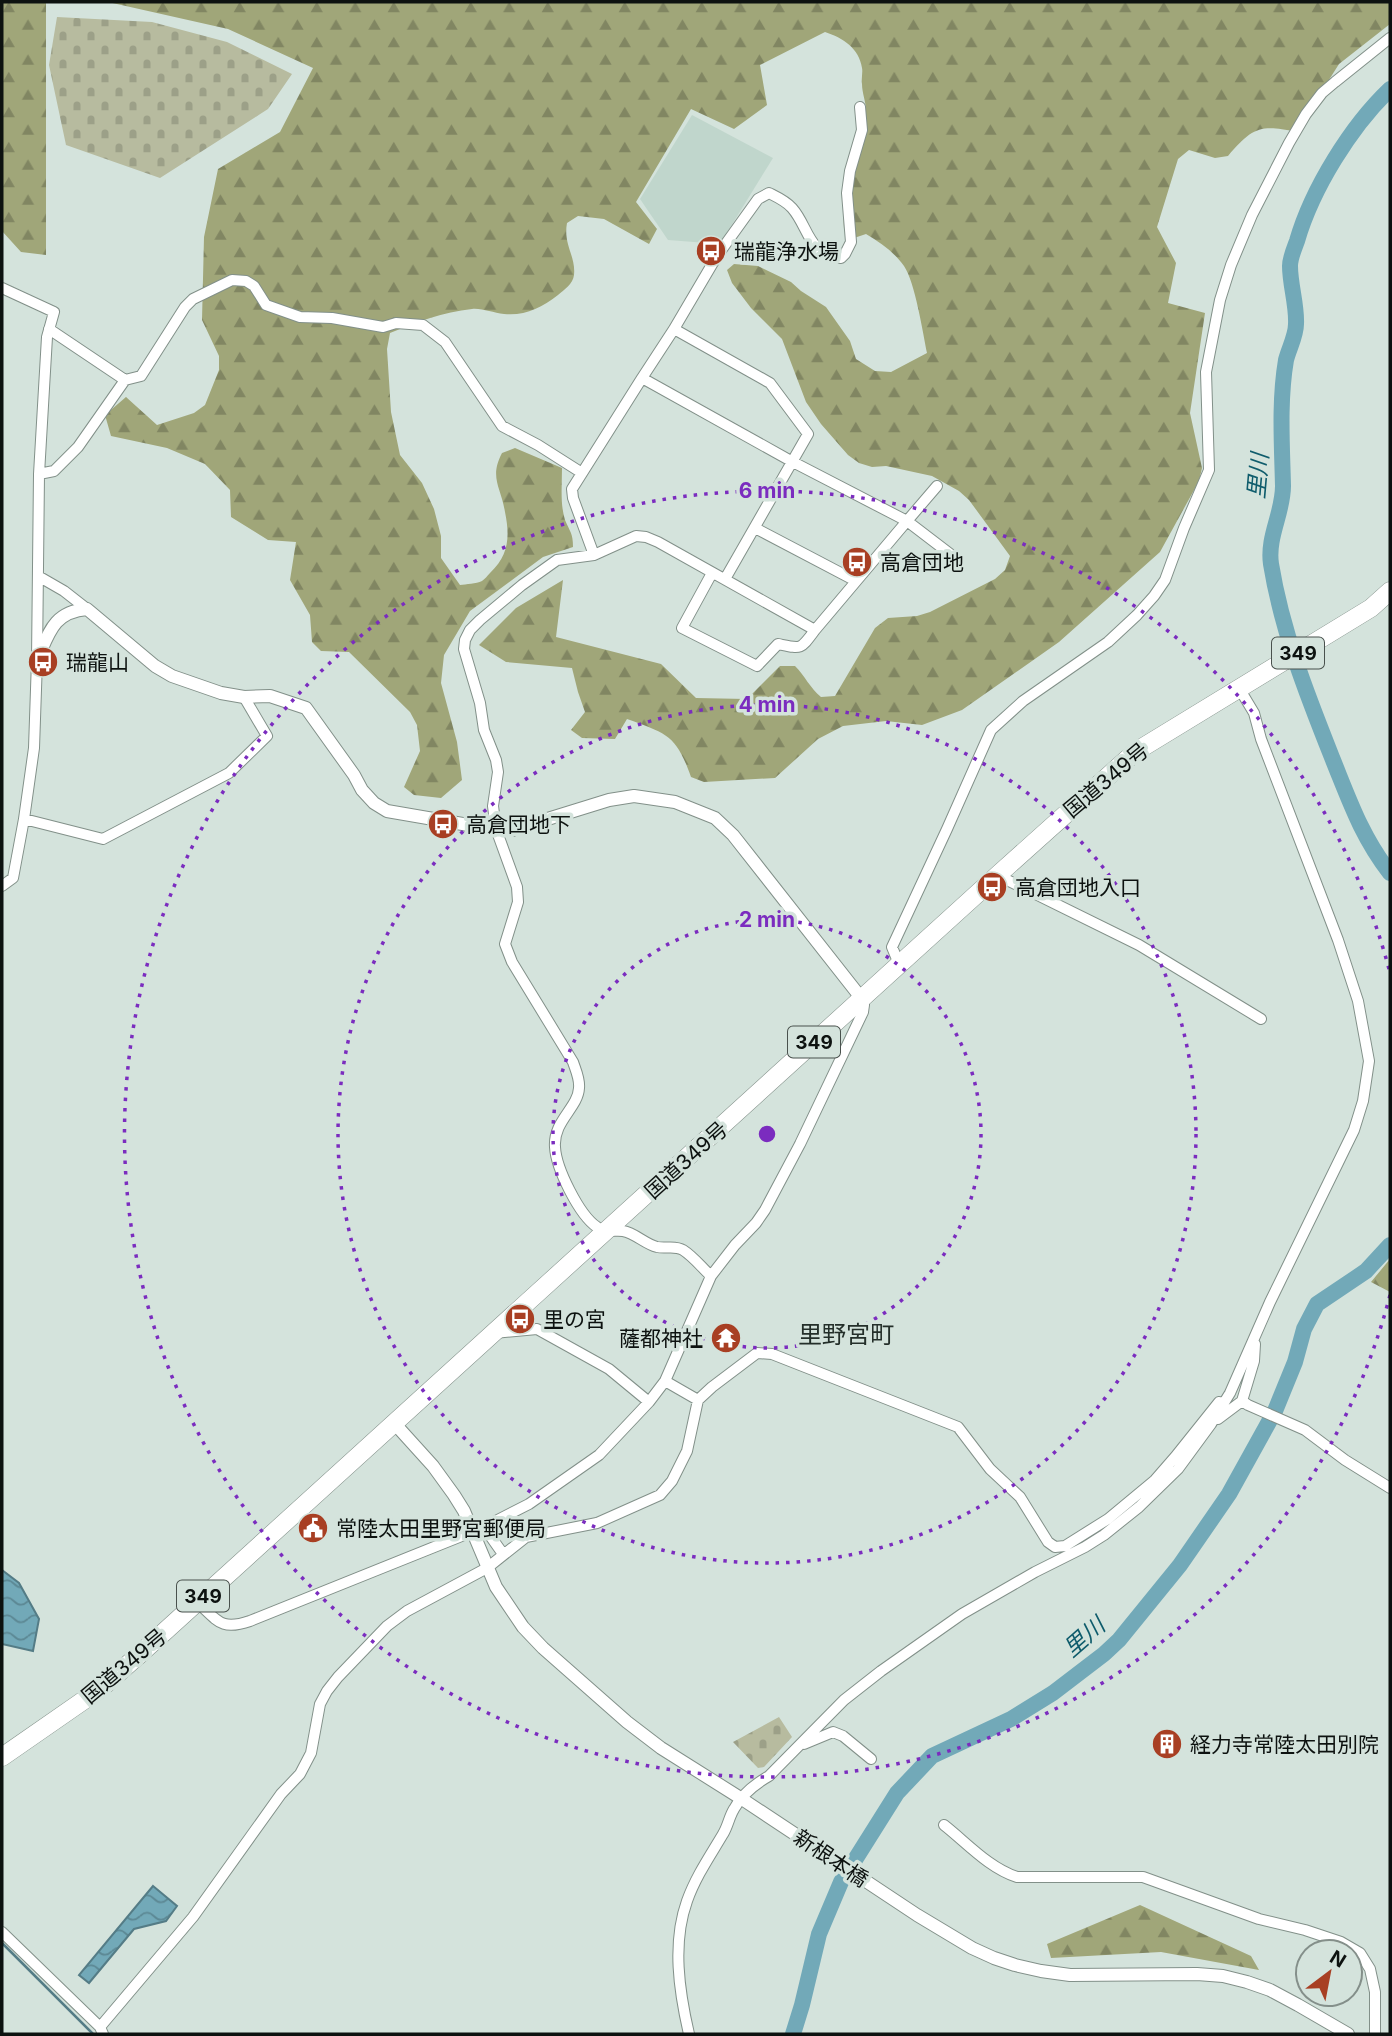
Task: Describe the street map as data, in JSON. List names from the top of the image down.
{
  "streets": {
    "highway": ["349", "国道349号"],
    "street": ["新根本橋"]
  },
  "crossings": [
    ["国道349号", "新根本橋"]
  ],
  "districts": ["里野宮町"],
  "water": ["里川"],
  "places": {
    "bus stop": [
      "瑞龍浄水場",
      "高倉団地",
      "瑞龍山",
      "高倉団地下",
      "高倉団地入口",
      "里の宮"
    ],
    "temple": ["薩都神社"],
    "public building": ["常陸太田里野宮郵便局"],
    "building": ["経力寺常陸太田別院"]
  },
  "north": "top right",
  "rings": ["6 min", "4 min", "2 min"]
}
